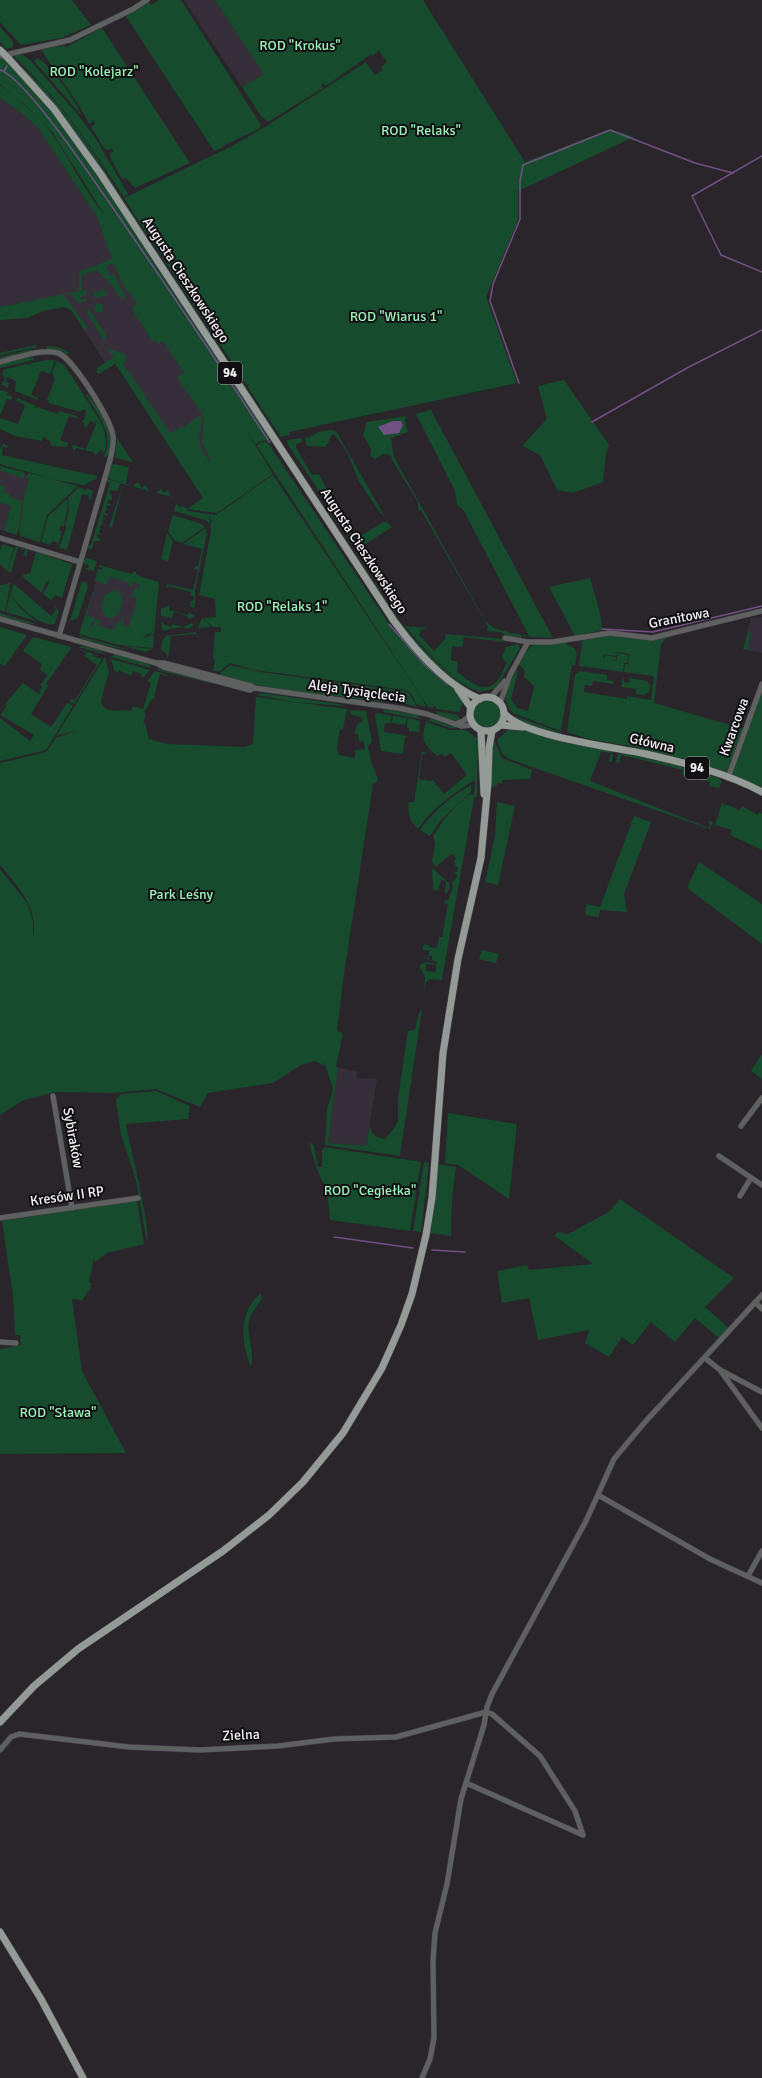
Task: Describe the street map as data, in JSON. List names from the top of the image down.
{
  "streets": {
    "main road": ["Augusta Cieszkowskiego", "94", "Główna"],
    "street": [
      "Granitowa",
      "Aleja Tysiąclecia",
      "Kwarcowa",
      "Sybiraków",
      "Kresów II RP",
      "Zielna"
    ]
  },
  "crossings": [
    ["Augusta Cieszkowskiego", "Aleja Tysiąclecia"],
    ["Augusta Cieszkowskiego", "Główna"],
    ["Aleja Tysiąclecia", "Główna"],
    ["Kwarcowa", "Główna"],
    ["Sybiraków", "Kresów II RP"]
  ],
  "parks": [
    "ROD \"Krokus\"",
    "ROD \"Kolejarz\"",
    "ROD \"Relaks\"",
    "ROD \"Wiarus 1\"",
    "ROD \"Relaks 1\"",
    "Park Leśny",
    "ROD \"Cegiełka\"",
    "ROD \"Sława\""
  ]
}
